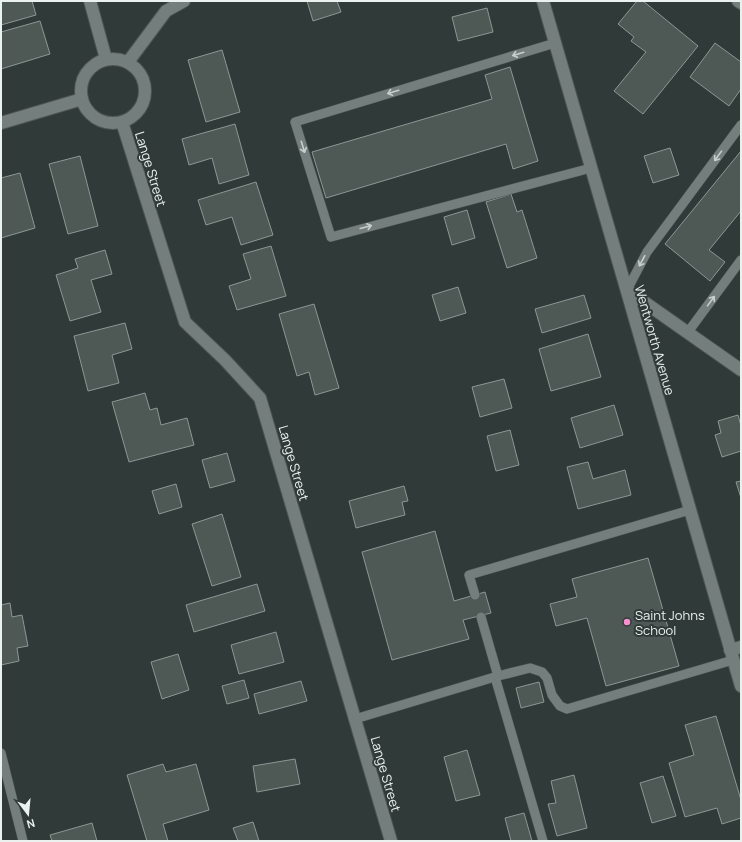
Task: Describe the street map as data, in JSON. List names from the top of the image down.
{
  "streets": {
    "street": ["Lange Street", "Wentworth Avenue"]
  },
  "places": ["Saint Johns School"],
  "north": "bottom"
}
